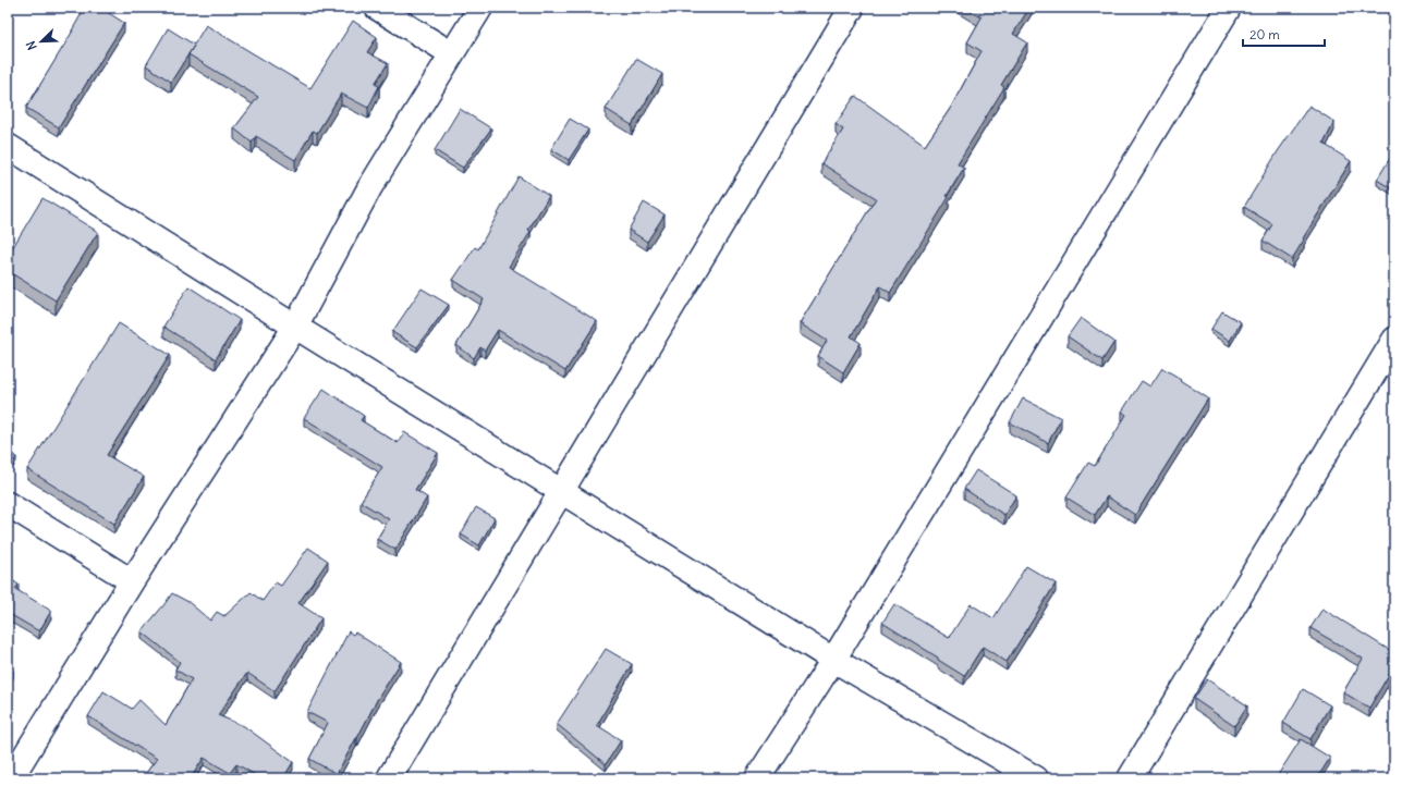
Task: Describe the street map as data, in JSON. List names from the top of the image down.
{
  "scale_bar": "20 m",
  "north": "bottom left"
}
